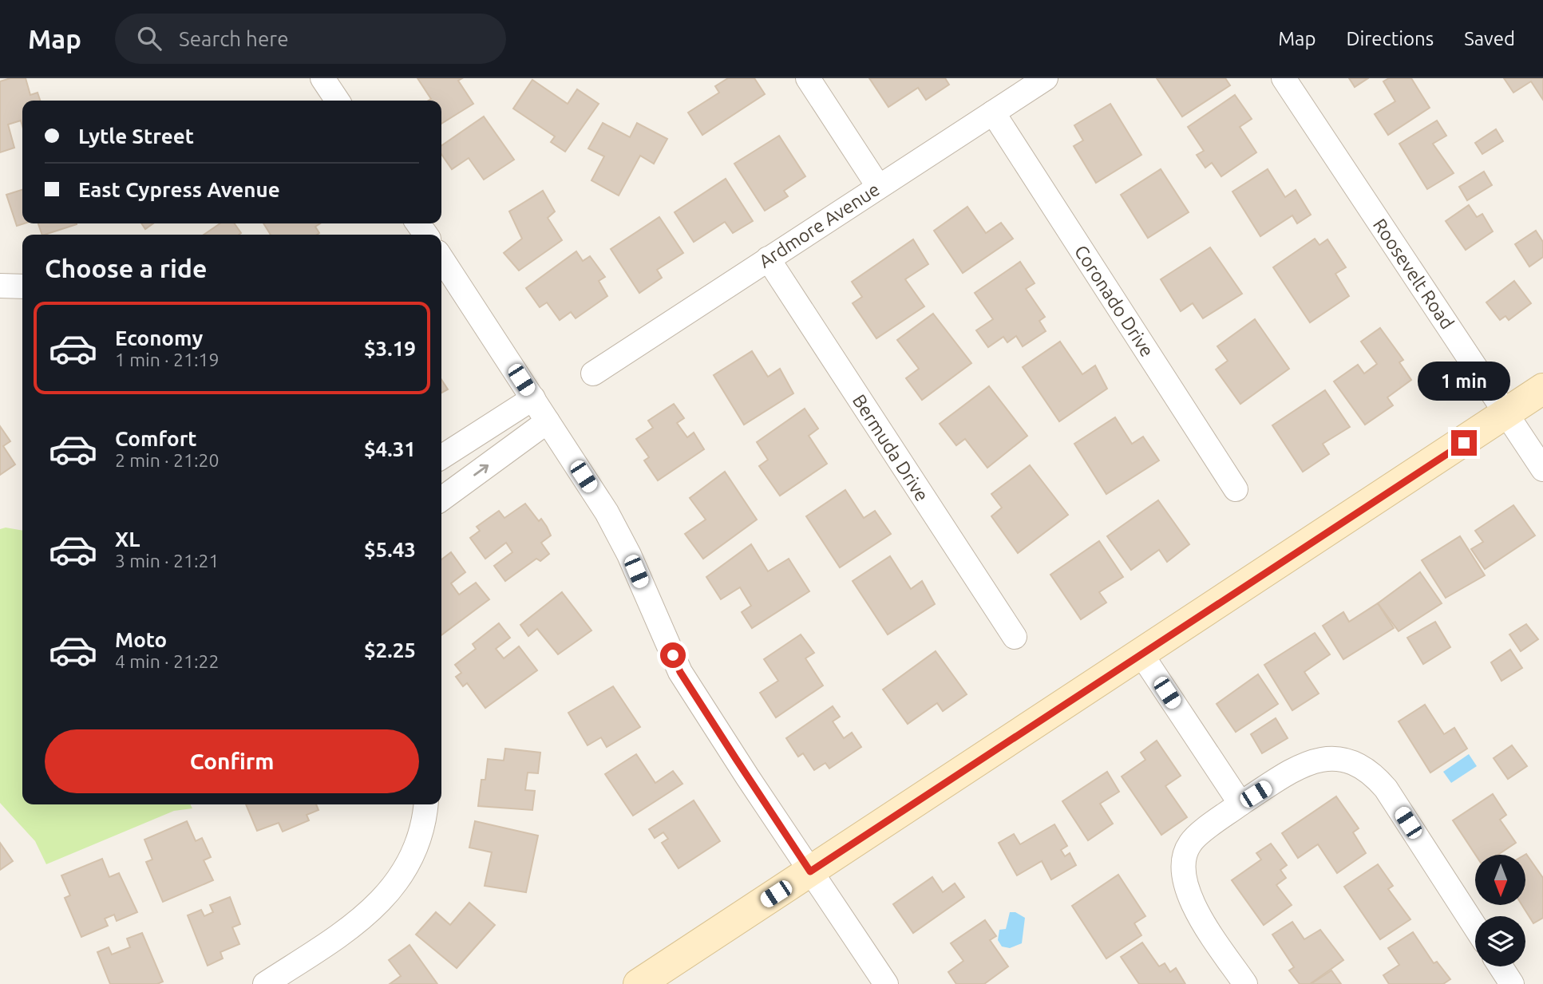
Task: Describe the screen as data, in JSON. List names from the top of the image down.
{
  "streets": {
    "street": [
      "Ardmore Avenue",
      "Roosevelt Road",
      "Coronado Drive",
      "Bermuda Drive"
    ]
  },
  "crossings": [
    ["Ardmore Avenue", "Coronado Drive"],
    ["Ardmore Avenue", "Bermuda Drive"]
  ],
  "north": "bottom",
  "page": {
    "header": "Map",
    "search": "Search here",
    "nav": ["Map", "Directions", "Saved"],
    "banner": ["Lytle Street", "East Cypress Avenue"],
    "heading": "Choose a ride",
    "list": [
      {
        "name": "Economy",
        "note": "1 min · 21:19",
        "value": "$3.19"
      },
      {
        "name": "Comfort",
        "note": "2 min · 21:20",
        "value": "$4.31"
      },
      {
        "name": "XL",
        "note": "3 min · 21:21",
        "value": "$5.43"
      },
      {
        "name": "Moto",
        "note": "4 min · 21:22",
        "value": "$2.25"
      }
    ],
    "bubble": "1 min",
    "buttons": "Confirm"
  }
}
